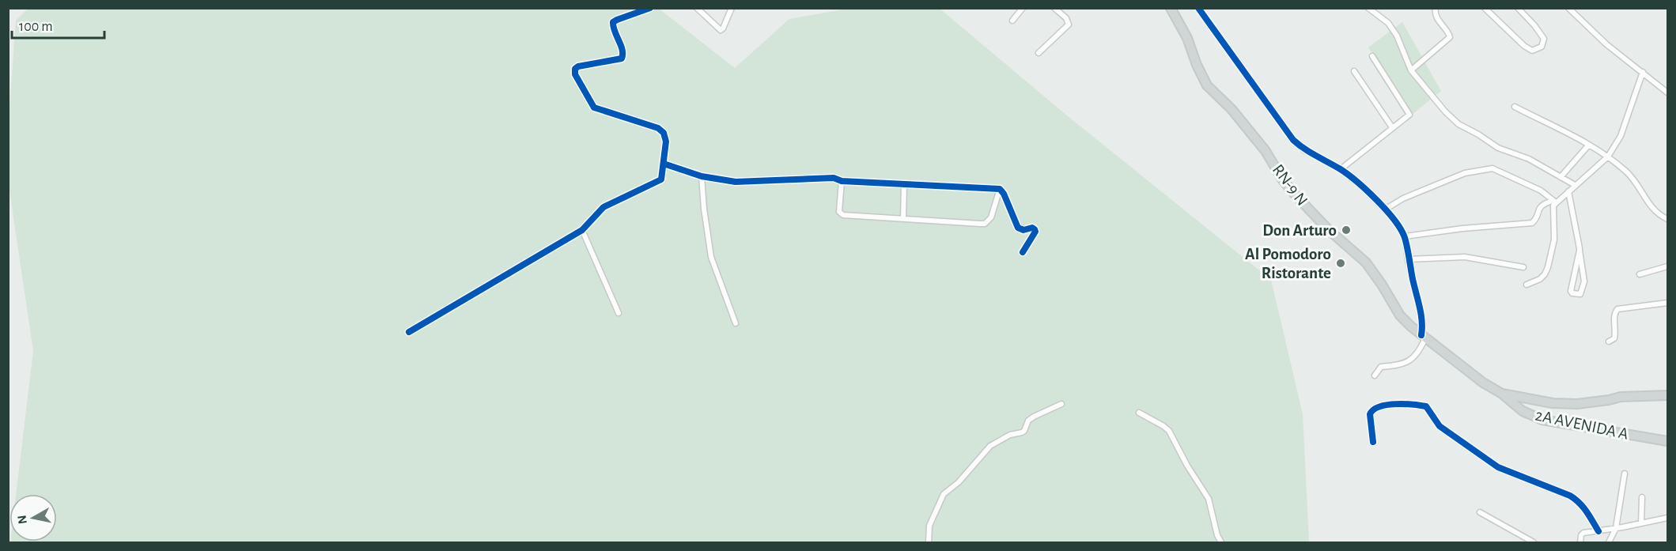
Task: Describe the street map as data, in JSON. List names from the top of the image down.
{
  "streets": {
    "main road": ["RN-9 N", "2A AVENIDA A"]
  },
  "crossings": [
    ["RN-9 N", "2A AVENIDA A"]
  ],
  "places": ["Don Arturo", "Al Pomodoro Ristorante"],
  "scale_bar": "100 m",
  "north": "left"
}
